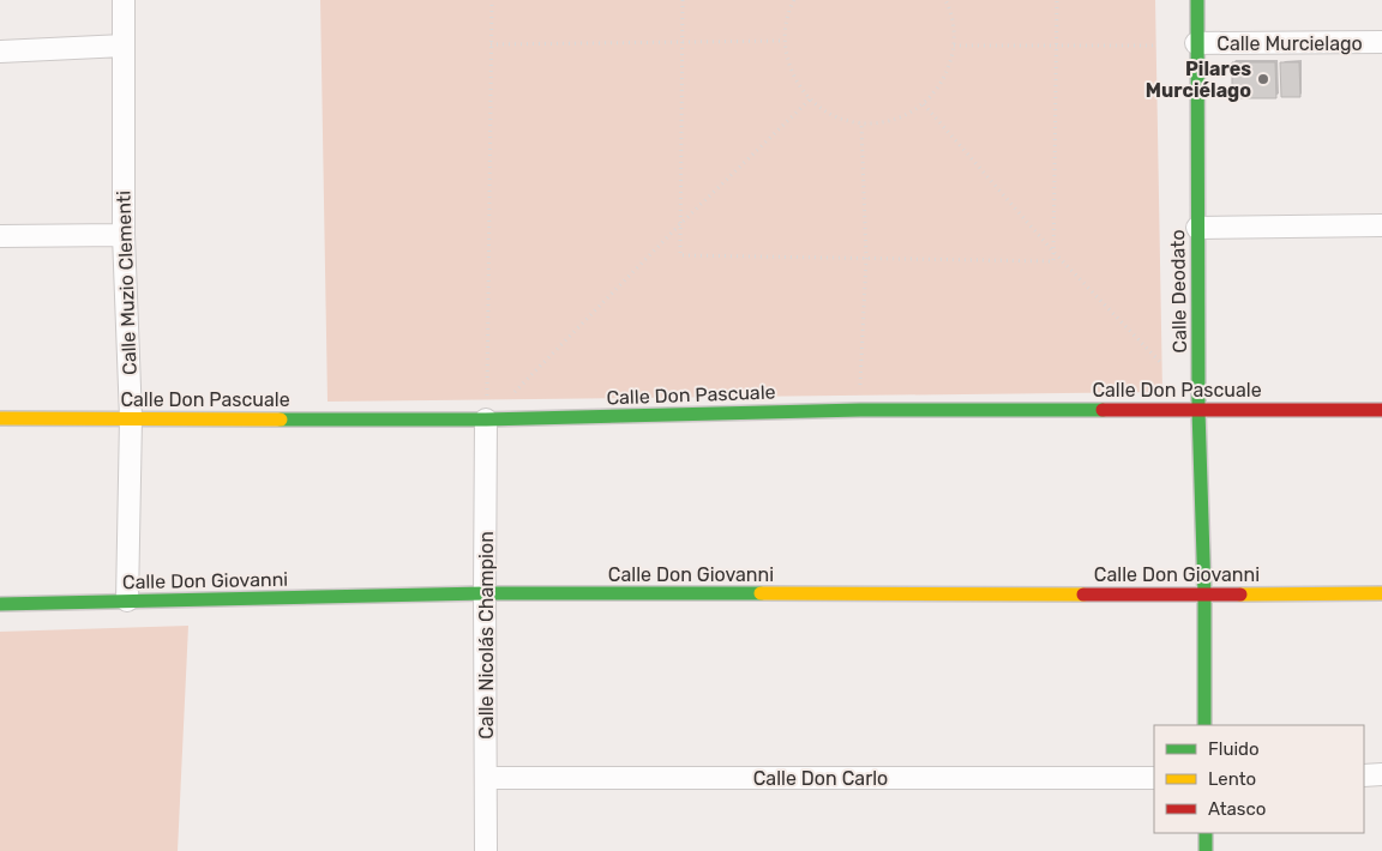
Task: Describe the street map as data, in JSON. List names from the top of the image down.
{
  "streets": {
    "street": [
      "Calle Murcielago",
      "Calle Muzio Clementi",
      "Calle Deodato",
      "Calle Don Pascuale",
      "Calle Don Giovanni",
      "Calle Nicolás Champion",
      "Calle Don Carlo"
    ]
  },
  "crossings": [
    ["Calle Murcielago", "Calle Deodato"],
    ["Calle Muzio Clementi", "Calle Don Pascuale"],
    ["Calle Muzio Clementi", "Calle Don Giovanni"],
    ["Calle Deodato", "Calle Don Pascuale"],
    ["Calle Deodato", "Calle Don Giovanni"],
    ["Calle Don Pascuale", "Calle Nicolás Champion"],
    ["Calle Don Giovanni", "Calle Nicolás Champion"],
    ["Calle Nicolás Champion", "Calle Don Carlo"]
  ],
  "places": ["Pilares Murciélago"],
  "legend": ["Fluido", "Lento", "Atasco"]
}
